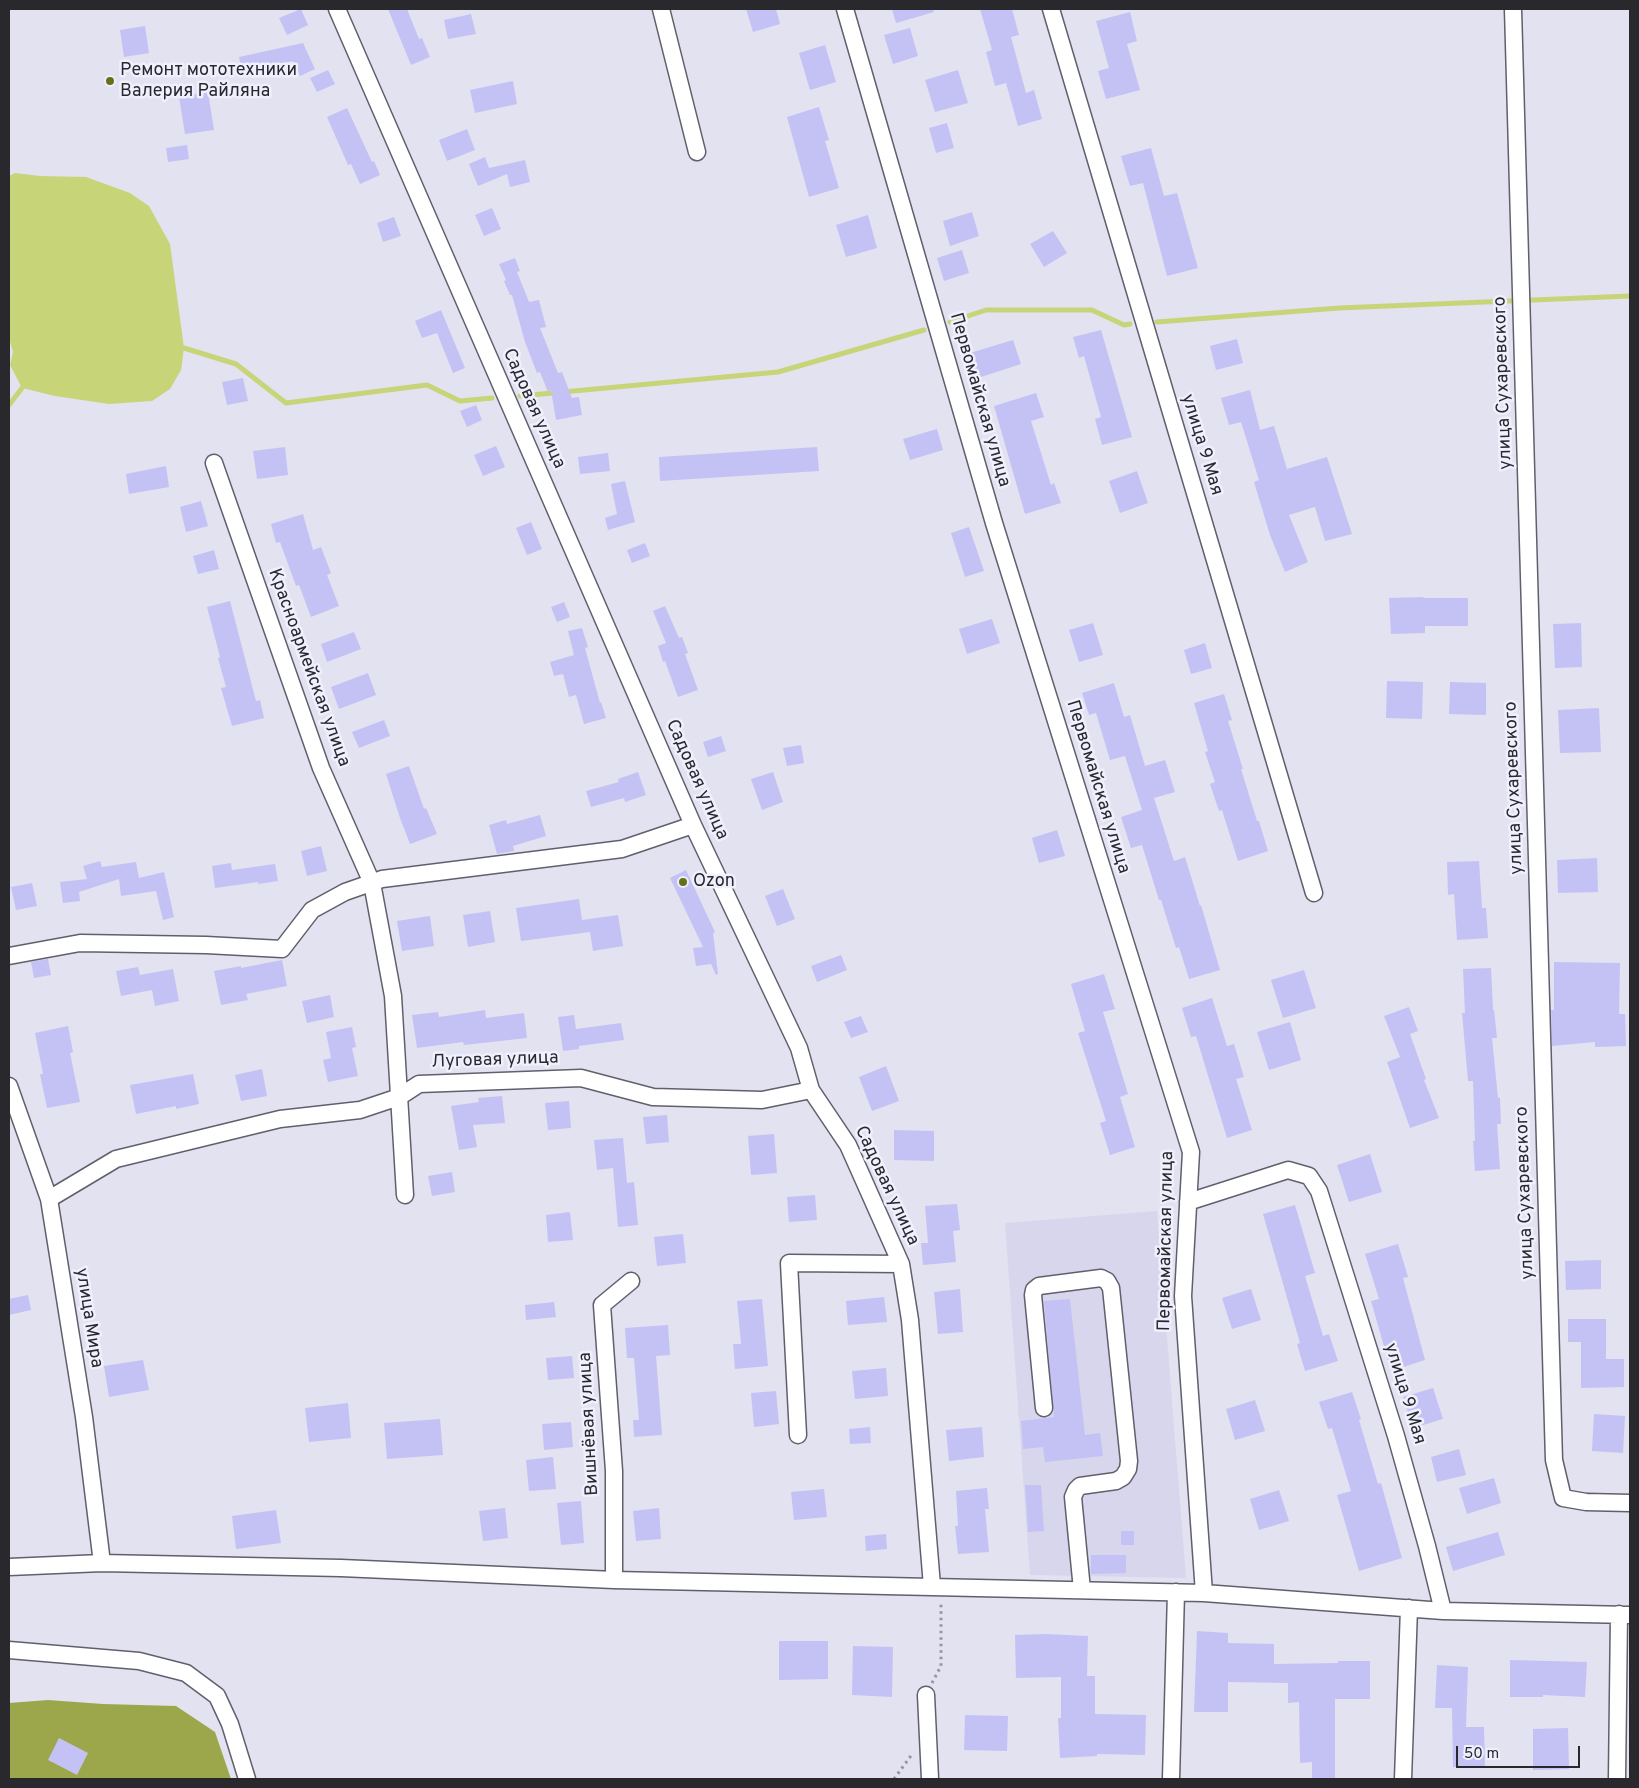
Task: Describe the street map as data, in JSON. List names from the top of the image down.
{
  "streets": {
    "street": [
      "улица Сухаревского",
      "Первомайская улица",
      "Садовая улица",
      "улица 9 Мая",
      "Красноармейская улица",
      "Луговая улица",
      "улица Мира",
      "Вишнёвая улица"
    ]
  },
  "crossings": [
    ["Первомайская улица", "улица 9 Мая"],
    ["Садовая улица", "Луговая улица"],
    ["Красноармейская улица", "Луговая улица"],
    ["Луговая улица", "улица Мира"]
  ],
  "places": ["Ремонт мототехники Валерия Райляна", "Ozon"],
  "scale_bar": "50 m"
}
